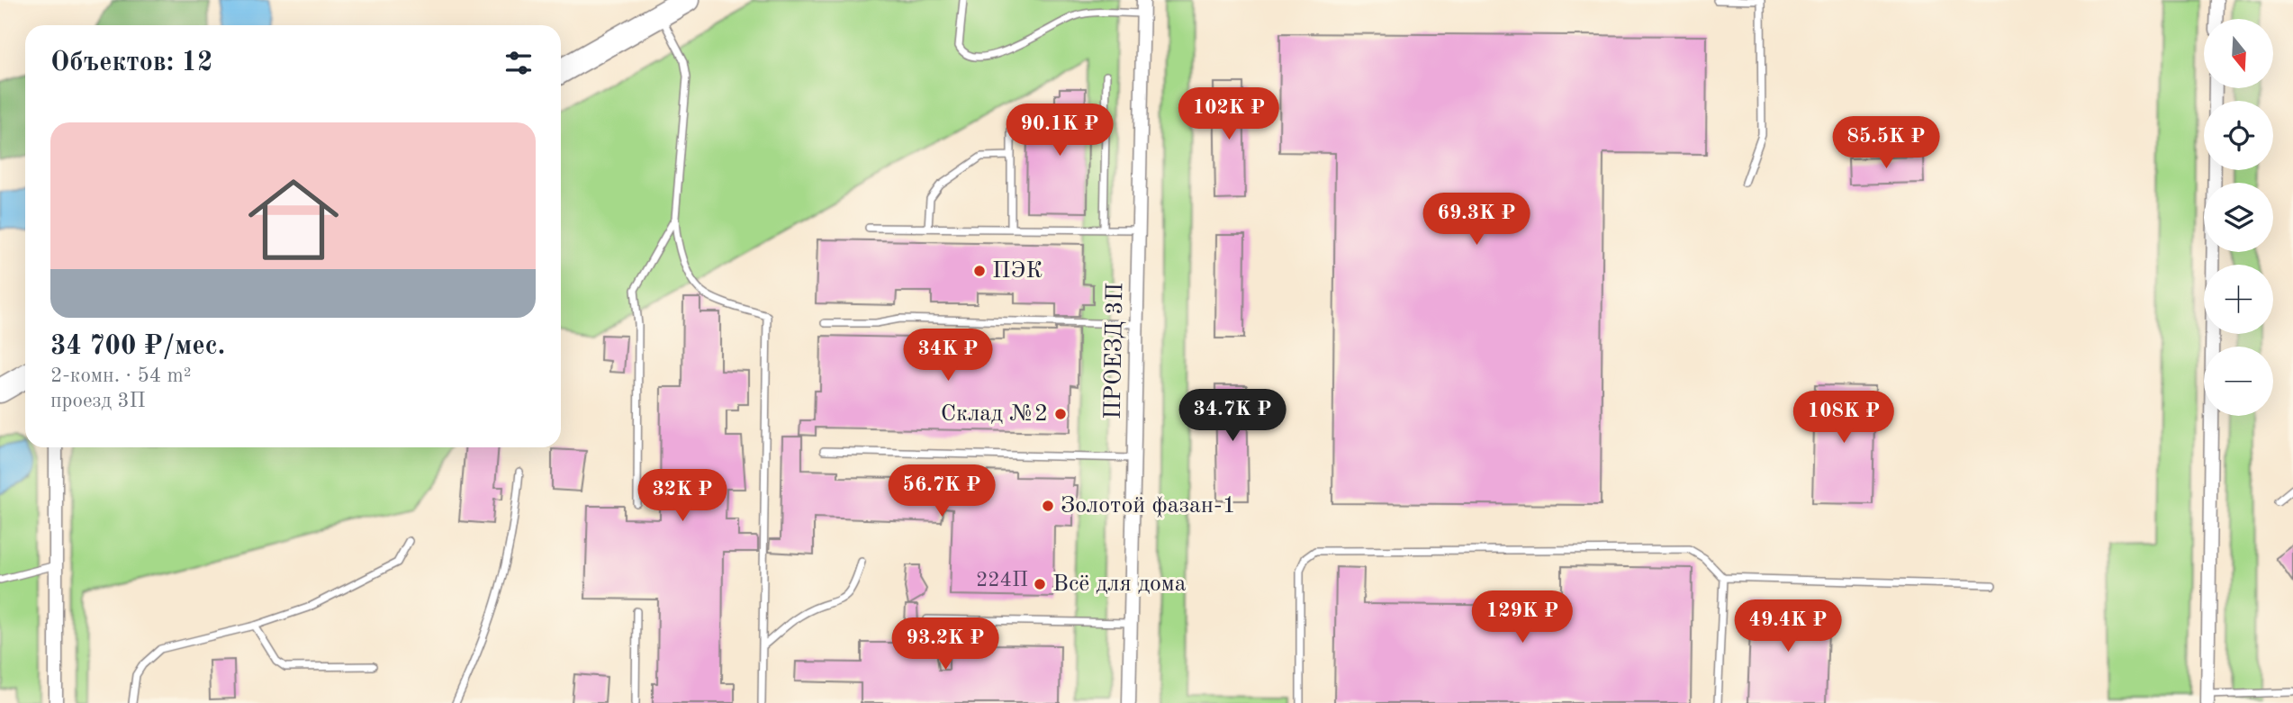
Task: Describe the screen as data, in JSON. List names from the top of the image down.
{
  "streets": {
    "street": ["ПРОЕЗД 3П"]
  },
  "places": [
    "ПЭК",
    "Склад №2",
    "Золотой фазан-1",
    "Всё для дома"
  ],
  "house_numbers": ["224П"],
  "north": "bottom",
  "page": {
    "map_buttons": ["+", "−"],
    "heading": "Объектов: 12",
    "price": [
      "102K ₽",
      "90.1K ₽",
      "85.5K ₽",
      "69.3K ₽",
      "34K ₽",
      "34.7K ₽",
      "108K ₽",
      "56.7K ₽",
      "32K ₽",
      "129K ₽",
      "49.4K ₽",
      "93.2K ₽"
    ],
    "list": [
      {
        "name": "34 700 ₽/мес.",
        "note": "2-комн. · 54 m² · проезд 3П"
      }
    ]
  }
}
